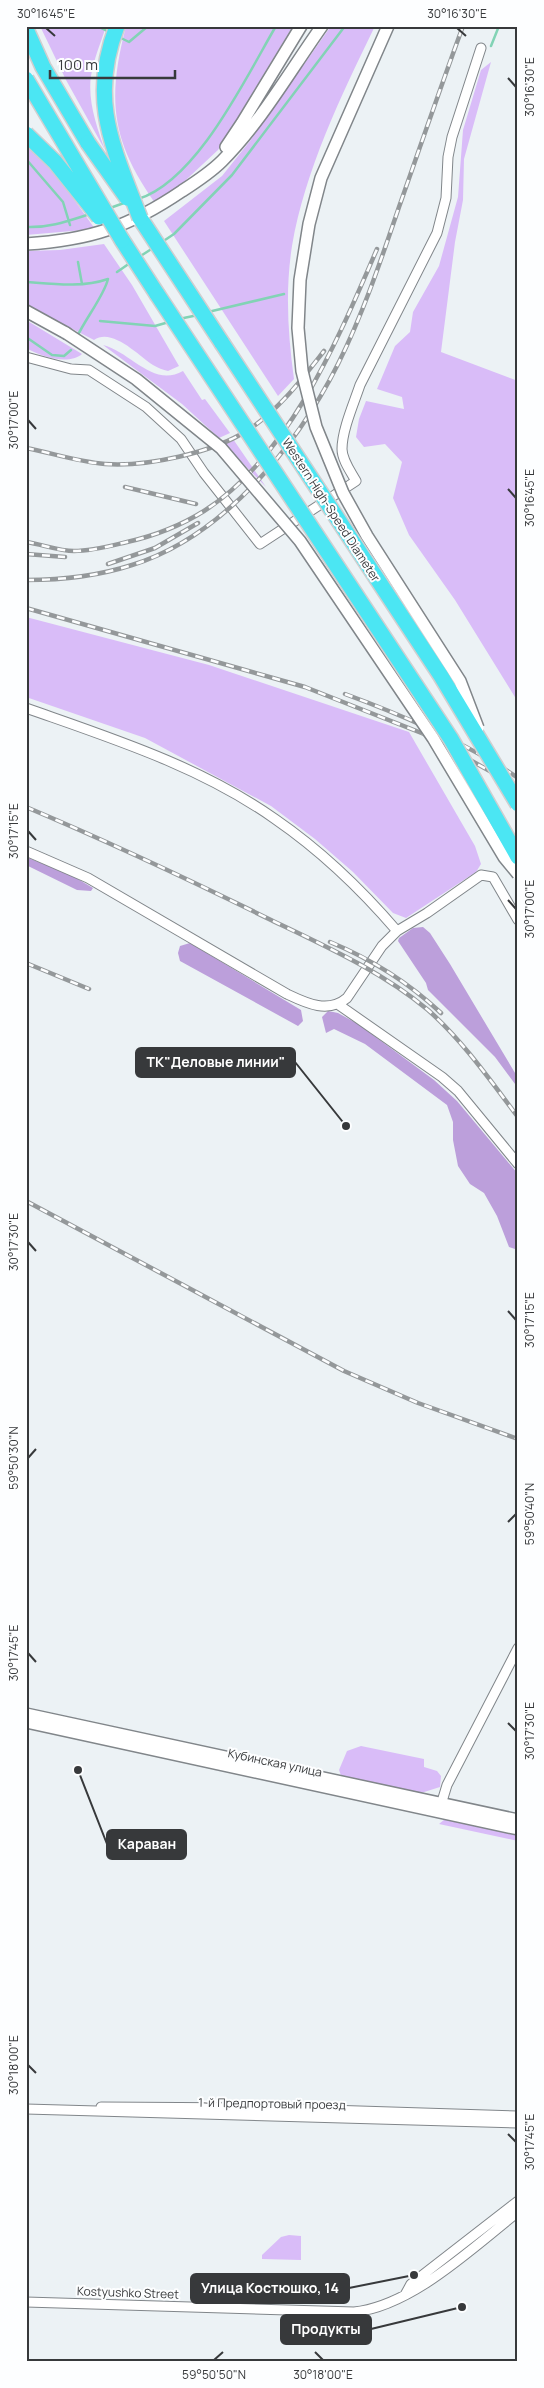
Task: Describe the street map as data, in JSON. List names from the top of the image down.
{
  "streets": {
    "highway": ["Western High-Speed Diameter"],
    "main road": ["Кубинская улица"],
    "street": ["1-й Предпортовый проезд", "Kostyushko Street"]
  },
  "places": [
    "ТК\"Деловые линии\"",
    "Караван",
    "Улица Костюшко, 14",
    "Продукты"
  ],
  "scale_bar": "100 m",
  "coordinates": [
    "30°16'45\"E",
    "30°16'30\"E",
    "30°17'00\"E",
    "30°17'15\"E",
    "30°17'30\"E",
    "59°50'30\"N",
    "59°50'40\"N",
    "30°17'45\"E",
    "30°18'00\"E",
    "59°50'50\"N"
  ]
}
